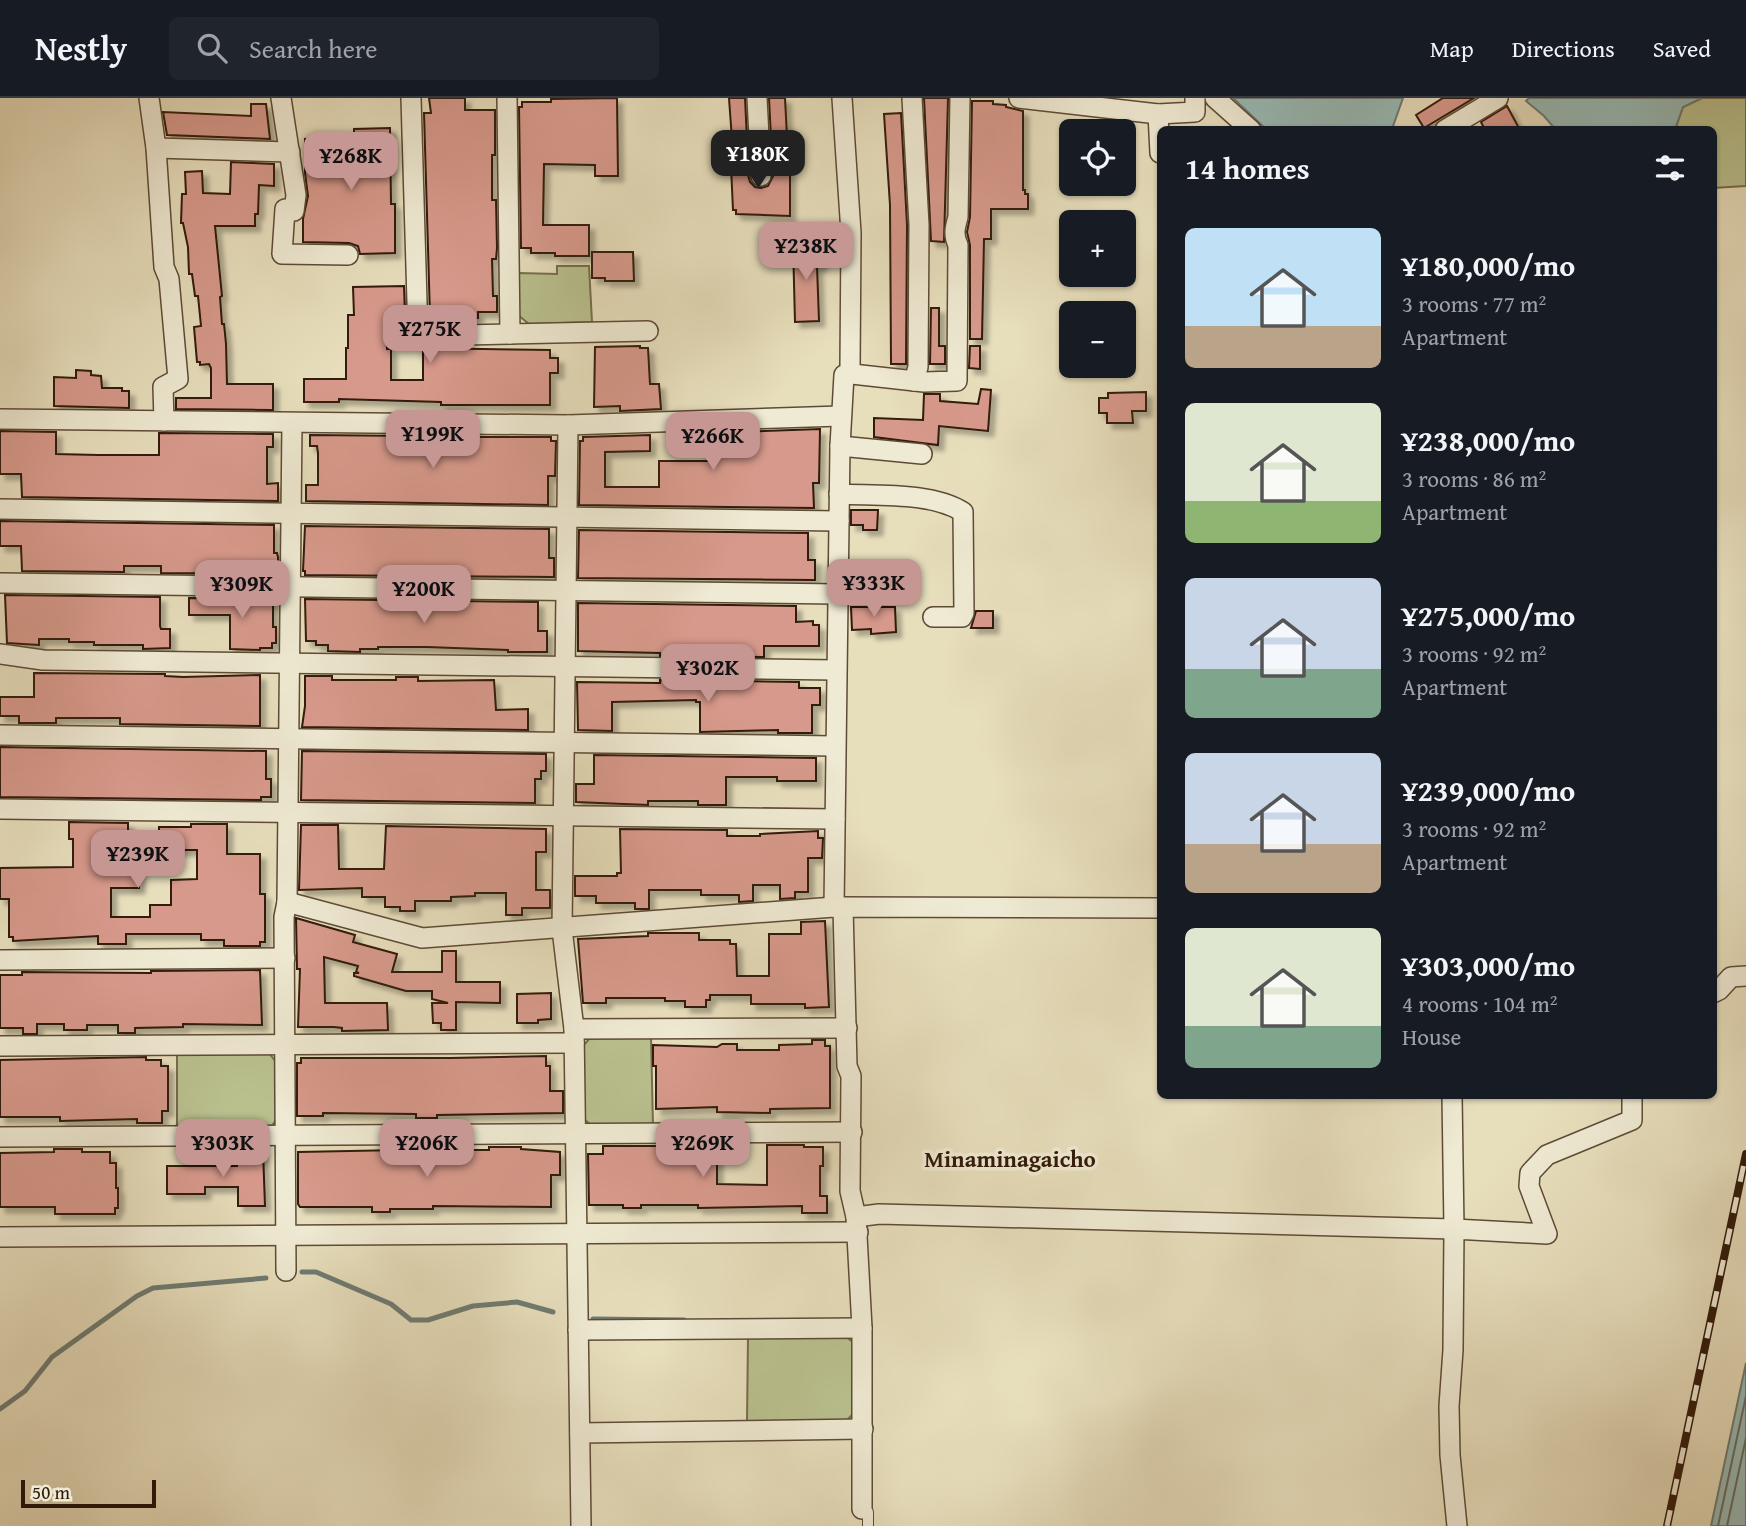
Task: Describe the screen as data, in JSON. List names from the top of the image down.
{
  "districts": ["Minaminagaicho"],
  "scale_bar": "50 m",
  "page": {
    "header": "Nestly",
    "search": "Search here",
    "nav": ["Map", "Directions", "Saved"],
    "map_buttons": ["+", "−"],
    "heading": "14 homes",
    "price": [
      "¥180K",
      "¥268K",
      "¥238K",
      "¥275K",
      "¥199K",
      "¥266K",
      "¥333K",
      "¥309K",
      "¥200K",
      "¥302K",
      "¥239K",
      "¥303K",
      "¥206K",
      "¥269K"
    ],
    "list": [
      {
        "name": "¥180,000/mo",
        "note": "3 rooms · 77 m² · Apartment"
      },
      {
        "name": "¥238,000/mo",
        "note": "3 rooms · 86 m² · Apartment"
      },
      {
        "name": "¥275,000/mo",
        "note": "3 rooms · 92 m² · Apartment"
      },
      {
        "name": "¥239,000/mo",
        "note": "3 rooms · 92 m² · Apartment"
      },
      {
        "name": "¥303,000/mo",
        "note": "4 rooms · 104 m² · House"
      }
    ],
    "scale": "50 m"
  }
}
